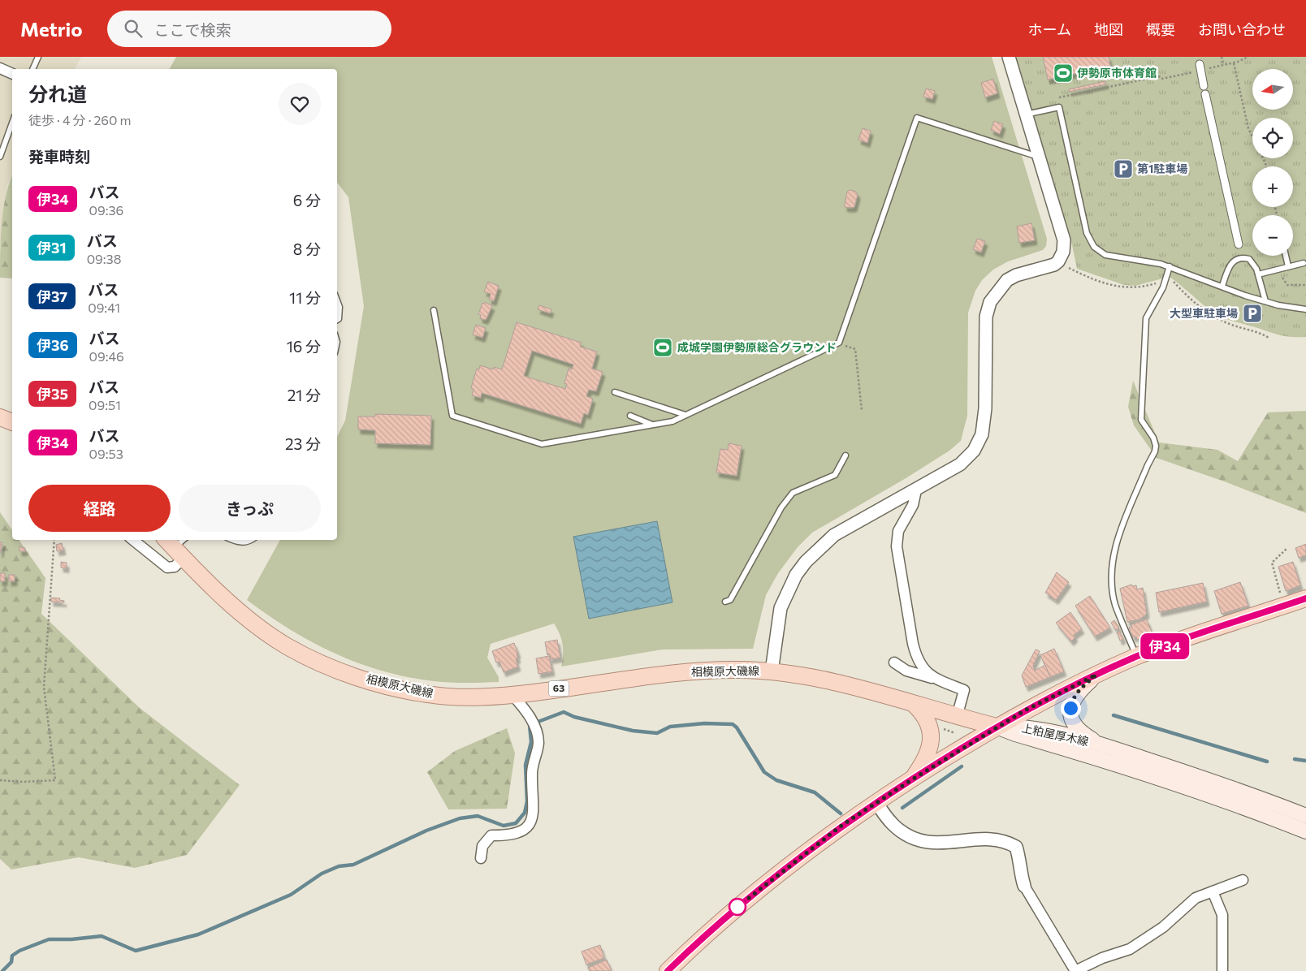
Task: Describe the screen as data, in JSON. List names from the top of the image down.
{
  "streets": {
    "main road": ["相模原大磯線", "63", "上粕屋厚木線"]
  },
  "crossings": [
    ["相模原大磯線", "上粕屋厚木線"]
  ],
  "places": {
    "sports": ["伊勢原市体育館", "成城学園伊勢原総合グラウンド"],
    "parking": ["第1駐車場", "大型車駐車場"]
  },
  "lines": ["bus line 伊34"],
  "north": "left",
  "page": {
    "header": "Metrio",
    "search": "ここで検索",
    "nav": [
      "ホーム",
      "地図",
      "概要",
      "お問い合わせ"
    ],
    "on_map": "伊34",
    "map_buttons": ["+", "−"],
    "heading": [
      ["分れ道", "徒歩 · 4 分 · 260 m"],
      "発車時刻"
    ],
    "list": [
      {
        "mark": "伊34",
        "name": "バス",
        "note": "09:36",
        "value": "6 分"
      },
      {
        "mark": "伊31",
        "name": "バス",
        "note": "09:38",
        "value": "8 分"
      },
      {
        "mark": "伊37",
        "name": "バス",
        "note": "09:41",
        "value": "11 分"
      },
      {
        "mark": "伊36",
        "name": "バス",
        "note": "09:46",
        "value": "16 分"
      },
      {
        "mark": "伊35",
        "name": "バス",
        "note": "09:51",
        "value": "21 分"
      },
      {
        "mark": "伊34",
        "name": "バス",
        "note": "09:53",
        "value": "23 分"
      }
    ],
    "buttons": ["経路", "きっぷ"]
  }
}
